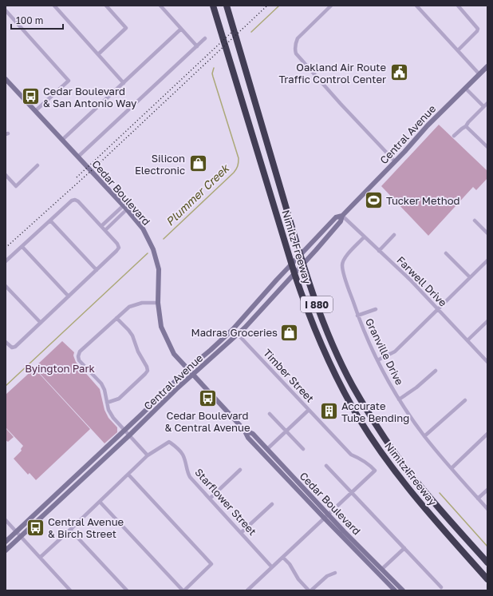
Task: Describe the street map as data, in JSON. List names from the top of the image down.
{
  "streets": {
    "highway": ["Nimitz Freeway", "I 880"],
    "main road": ["Central Avenue", "Cedar Boulevard"],
    "street": [
      "Farwell Drive",
      "Granville Drive",
      "Timber Street",
      "Starflower Street"
    ]
  },
  "crossings": [
    ["Central Avenue", "Cedar Boulevard"],
    ["Central Avenue", "Farwell Drive"],
    ["Central Avenue", "Timber Street"],
    ["Farwell Drive", "Granville Drive"]
  ],
  "water": ["Plummer Creek"],
  "parks": ["Byington Park"],
  "places": {
    "public building": ["Oakland Air Route Traffic Control Center"],
    "bus stop": ["Cedar Boulevard & San Antonio Way", "Cedar Boulevard & Central Avenue", "Central Avenue & Birch Street"],
    "shop": ["Silicon Electronic", "Madras Groceries"],
    "sports": ["Tucker Method"],
    "building": ["Accurate Tube Bending"]
  },
  "scale_bar": "100 m"
}
